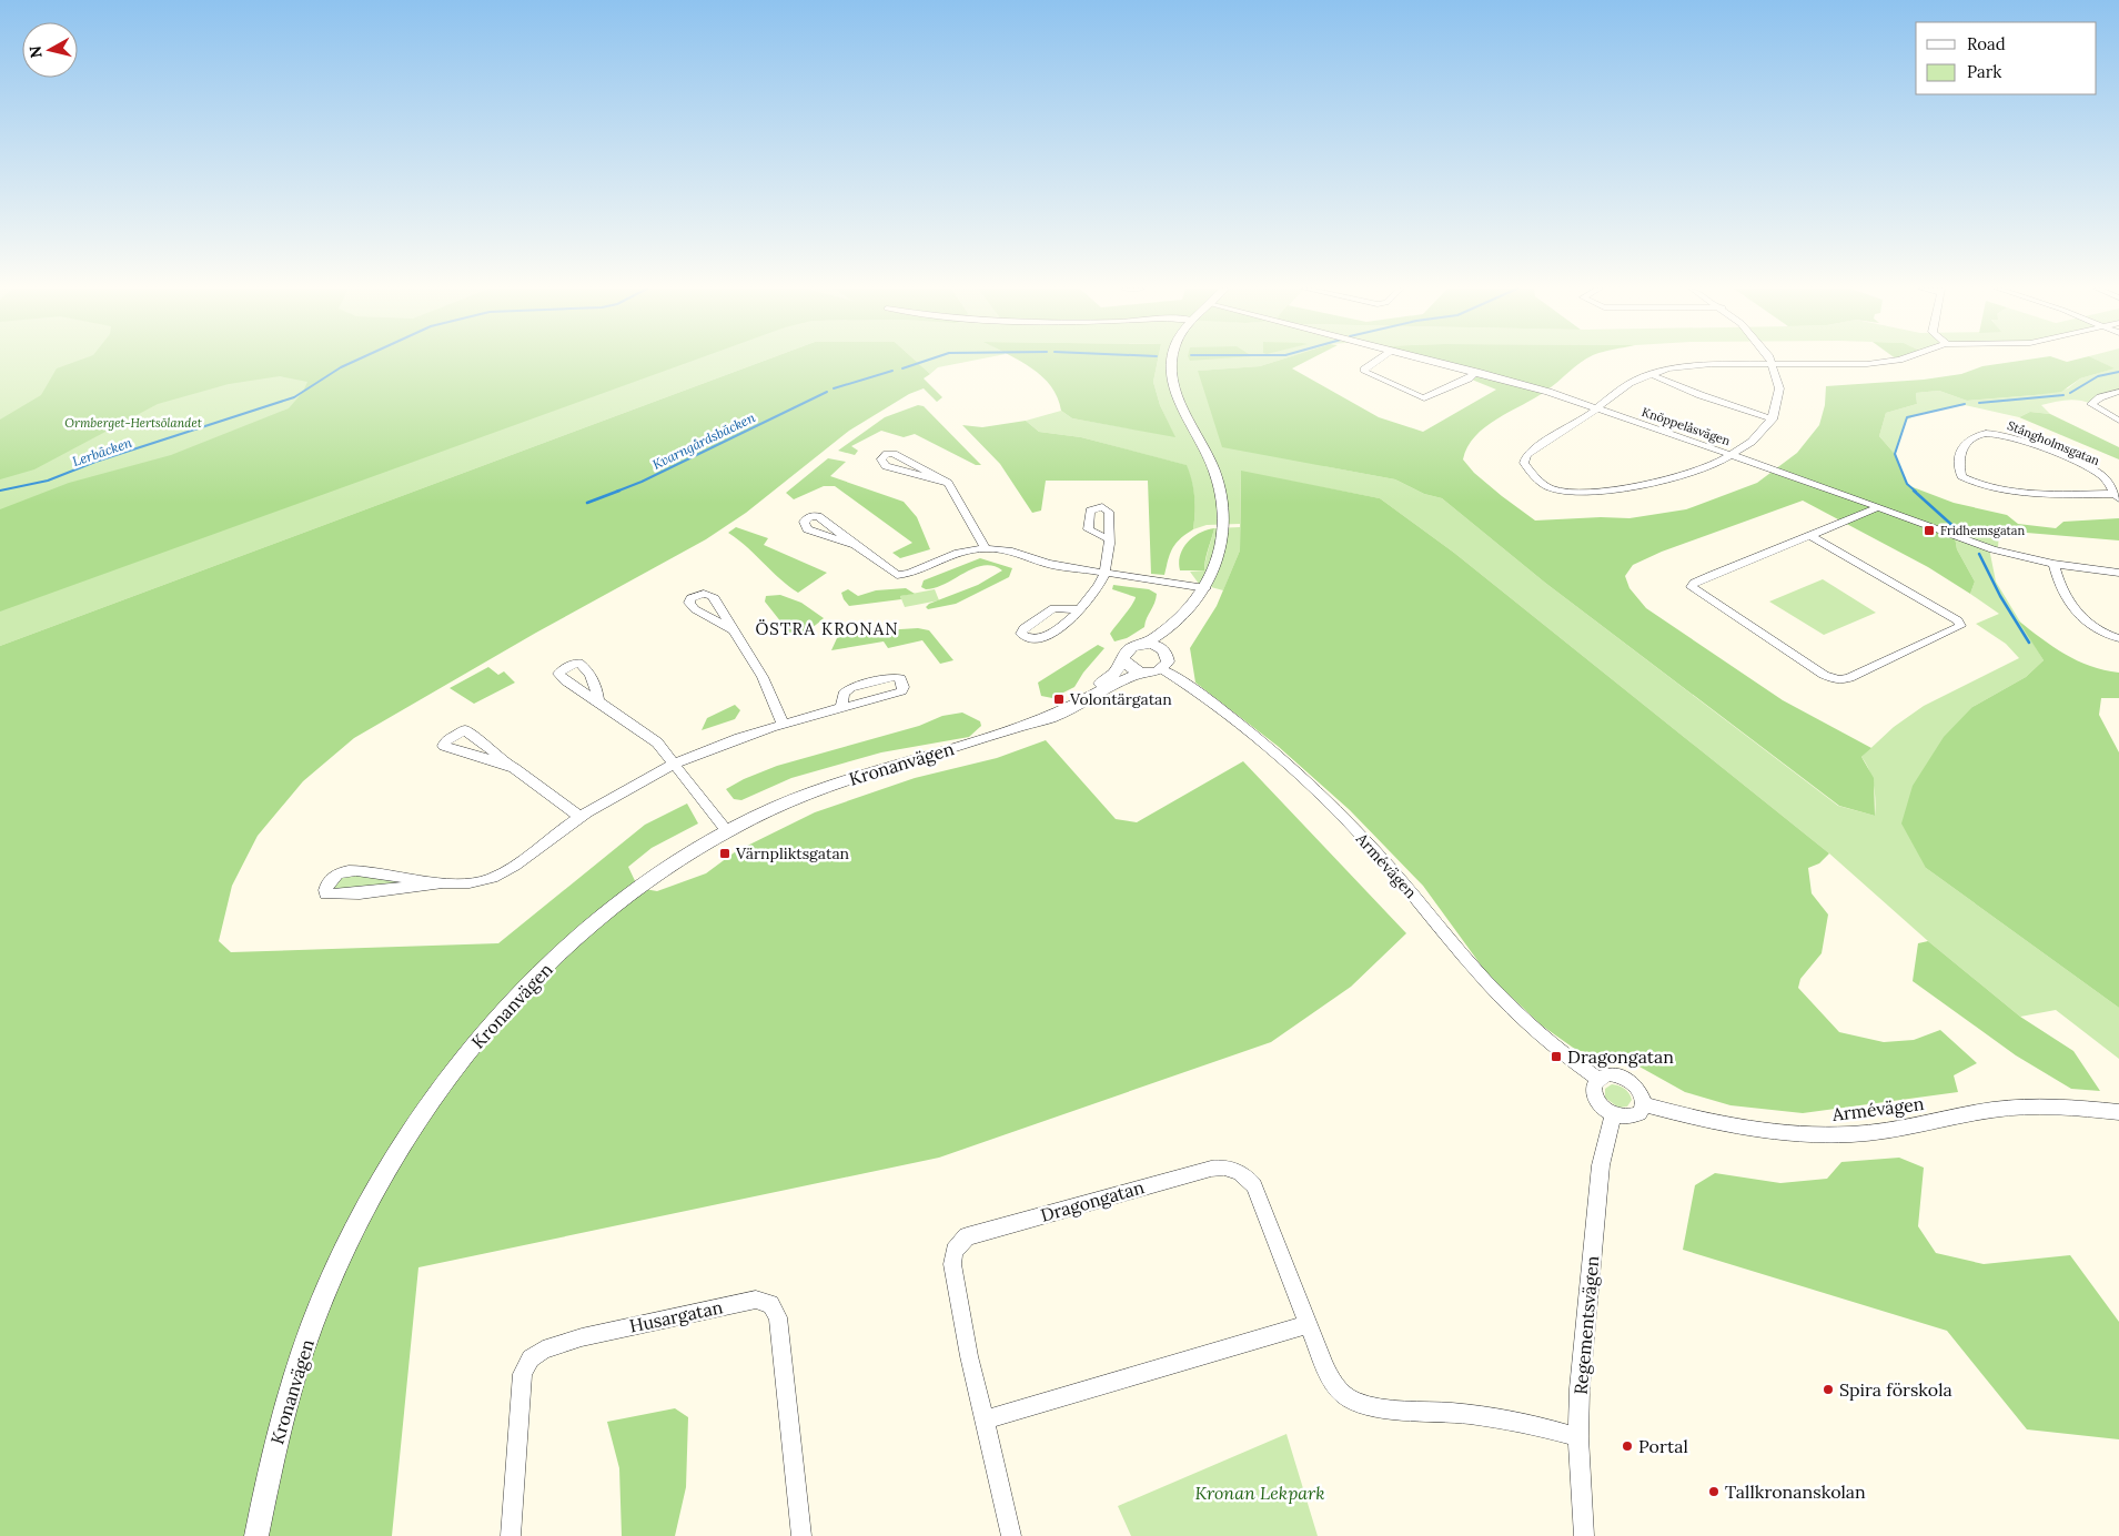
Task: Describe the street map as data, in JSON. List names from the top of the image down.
{
  "streets": {
    "street": [
      "Knöppelåsvägen",
      "Stångholmsgatan",
      "Kronanvägen",
      "Armévägen",
      "Dragongatan",
      "Husargatan",
      "Regementsvägen"
    ]
  },
  "crossings": [
    ["Kronanvägen", "Armévägen"],
    ["Armévägen", "Regementsvägen"],
    ["Dragongatan", "Regementsvägen"]
  ],
  "districts": ["ÖSTRA KRONAN"],
  "water": ["Kvarngårdsbäcken", "Lerbäcken"],
  "parks": ["Ormberget-Hertsölandet", "Kronan Lekpark"],
  "places": {
    "transit": [
      "Fridhemsgatan",
      "Volontärgatan",
      "Värnpliktsgatan",
      "Dragongatan"
    ],
    "other": ["Spira förskola", "Portal", "Tallkronanskolan"]
  },
  "legend": ["Road", "Park"],
  "north": "left"
}
